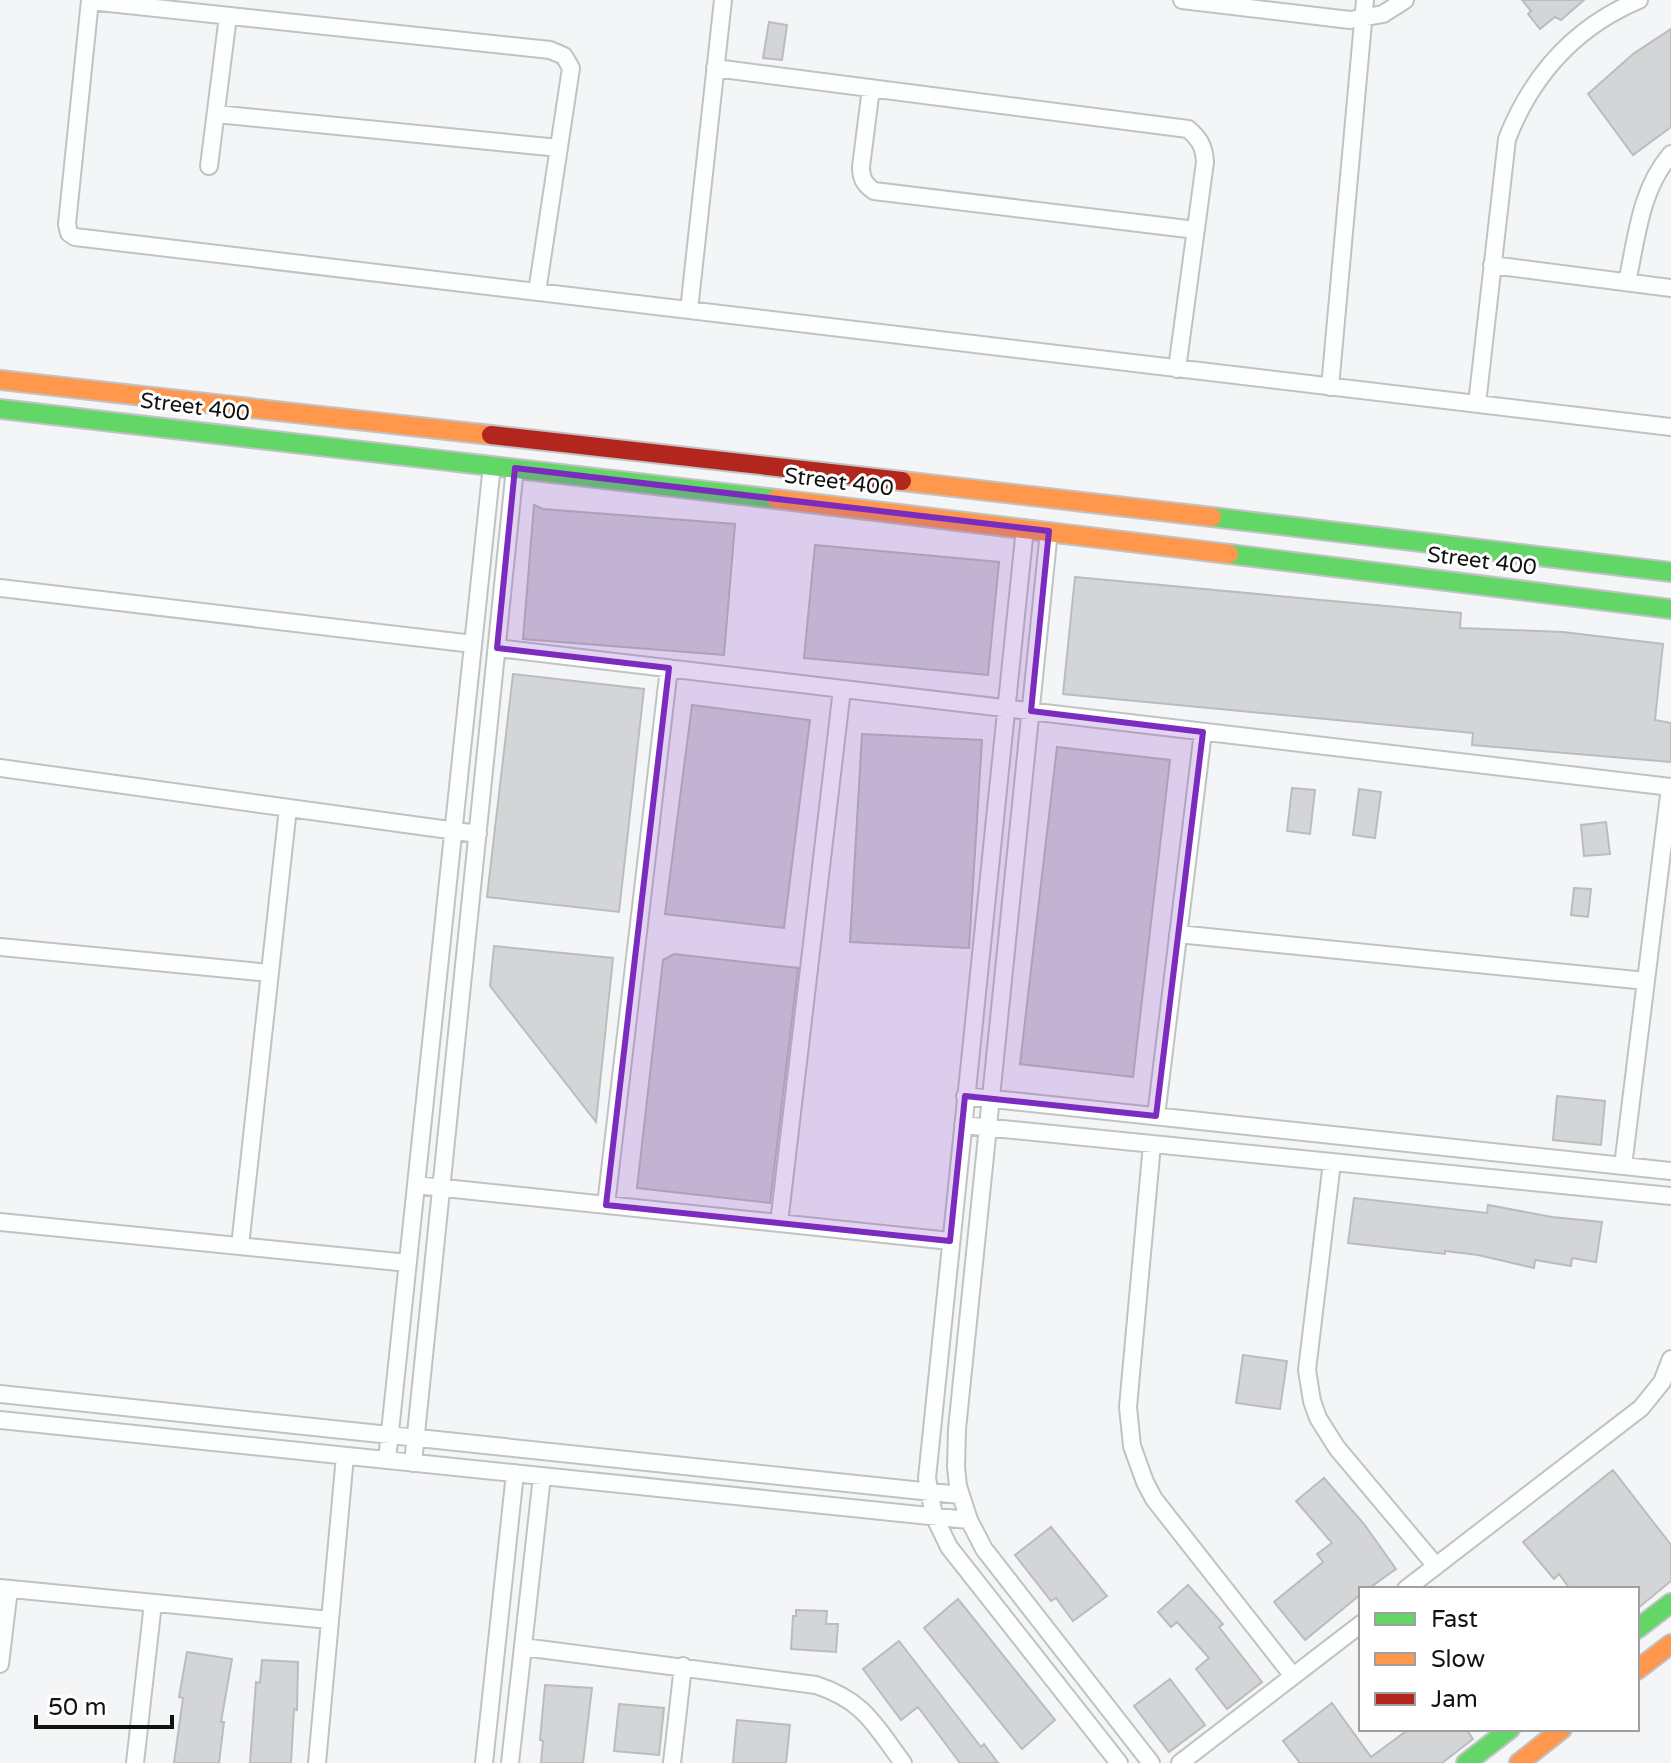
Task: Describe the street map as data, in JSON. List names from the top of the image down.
{
  "streets": {
    "street": ["Street 400"]
  },
  "legend": ["Fast", "Slow", "Jam"],
  "scale_bar": "50 m"
}
